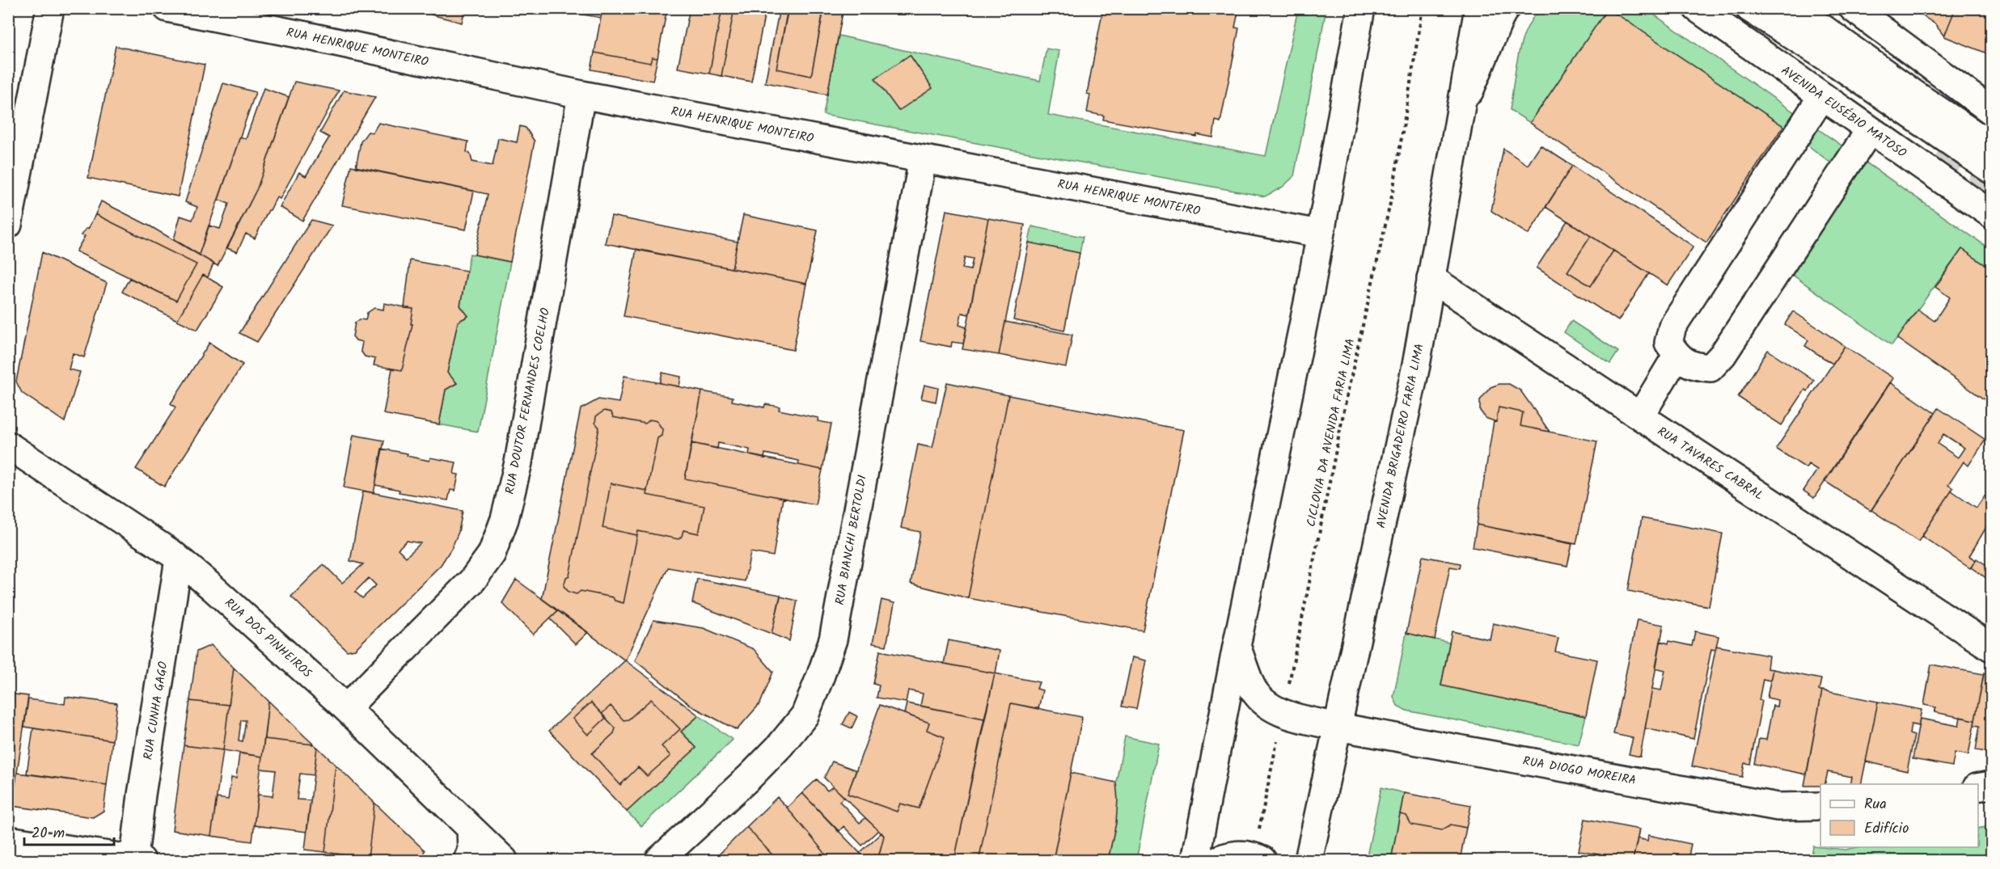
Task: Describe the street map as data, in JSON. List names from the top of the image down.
{
  "streets": {
    "main road": [
      "RUA HENRIQUE MONTEIRO",
      "AVENIDA EUSÉBIO MATOSO",
      "RUA DOUTOR FERNANDES COELHO",
      "AVENIDA BRIGADEIRO FARIA LIMA",
      "RUA TAVARES CABRAL",
      "RUA BIANCHI BERTOLDI",
      "RUA DOS PINHEIROS",
      "RUA CUNHA GAGO",
      "RUA DIOGO MOREIRA"
    ],
    "path": ["CICLOVIA DA AVENIDA FARIA LIMA"]
  },
  "crossings": [
    ["RUA HENRIQUE MONTEIRO", "RUA DOUTOR FERNANDES COELHO"],
    ["RUA HENRIQUE MONTEIRO", "RUA BIANCHI BERTOLDI"],
    ["RUA DOUTOR FERNANDES COELHO", "RUA DOS PINHEIROS"],
    ["CICLOVIA DA AVENIDA FARIA LIMA", "RUA DIOGO MOREIRA"],
    ["AVENIDA BRIGADEIRO FARIA LIMA", "RUA TAVARES CABRAL"],
    ["AVENIDA BRIGADEIRO FARIA LIMA", "RUA DIOGO MOREIRA"],
    ["RUA DOS PINHEIROS", "RUA CUNHA GAGO"]
  ],
  "legend": ["Rua", "Edifício"],
  "scale_bar": "20 m"
}
